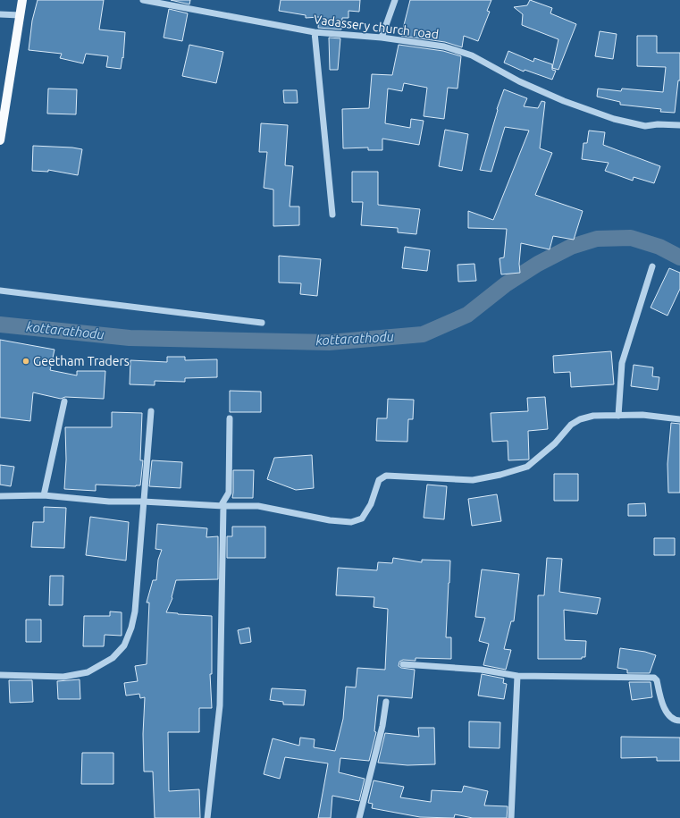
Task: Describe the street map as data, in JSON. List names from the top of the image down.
{
  "streets": {
    "street": ["Vadassery church road"]
  },
  "water": ["kottarathodu"],
  "places": ["Geetham Traders"]
}
